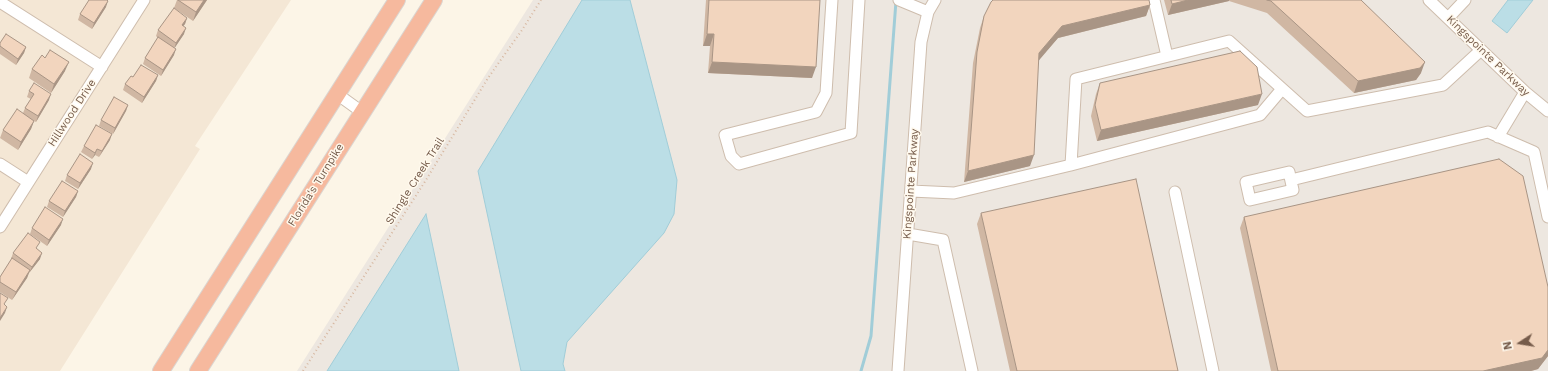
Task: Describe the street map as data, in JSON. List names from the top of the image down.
{
  "streets": {
    "highway": ["Florida's Turnpike"],
    "street": ["Kingspointe Parkway", "Hillwood Drive"],
    "path": ["Shingle Creek Trail"]
  },
  "north": "left"
}
